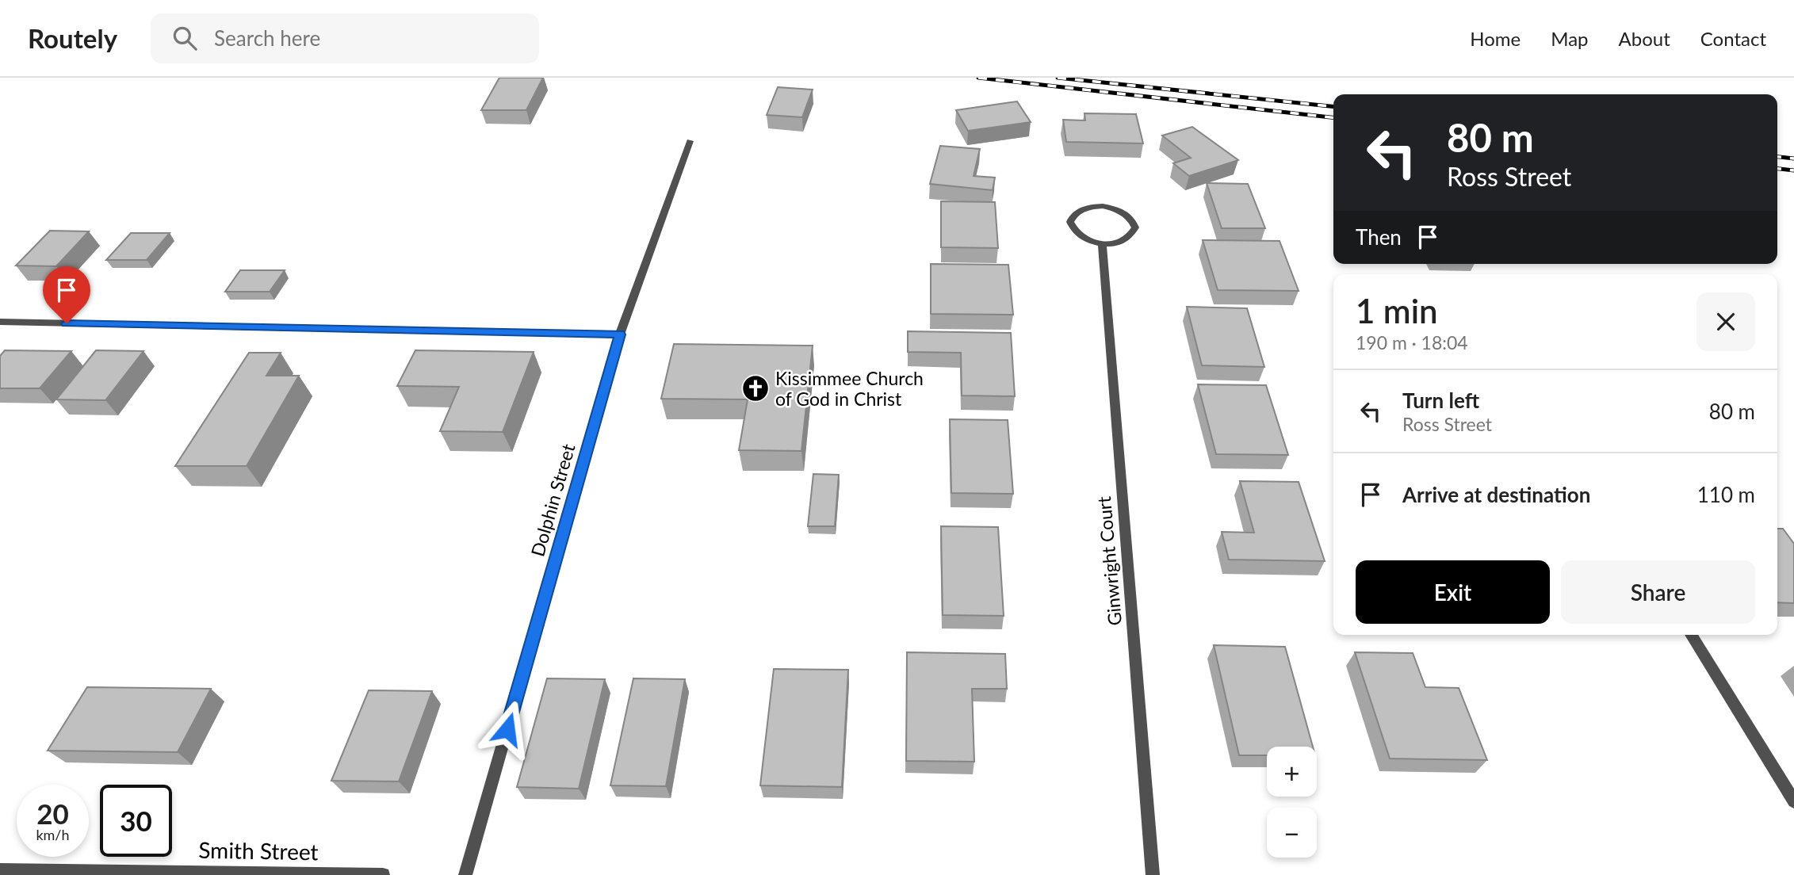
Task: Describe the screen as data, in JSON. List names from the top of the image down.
{
  "streets": {
    "street": ["Dolphin Street", "Ginwright Court", "Smith Street"]
  },
  "places": {
    "church": ["Kissimmee Church of God in Christ"]
  },
  "page": {
    "header": "Routely",
    "search": "Search here",
    "nav": [
      "Home",
      "Map",
      "About",
      "Contact"
    ],
    "turn": ["80 m", "Ross Street"],
    "then": "Then",
    "heading": ["1 min", "190 m · 18:04"],
    "list": [
      {
        "name": "Turn left",
        "note": "Ross Street",
        "value": "80 m"
      },
      {
        "name": "Arrive at destination",
        "value": "110 m"
      }
    ],
    "buttons": ["Exit", "Share"],
    "map_buttons": ["+", "−"],
    "speed": "20 km/h",
    "limit": "30"
  }
}
